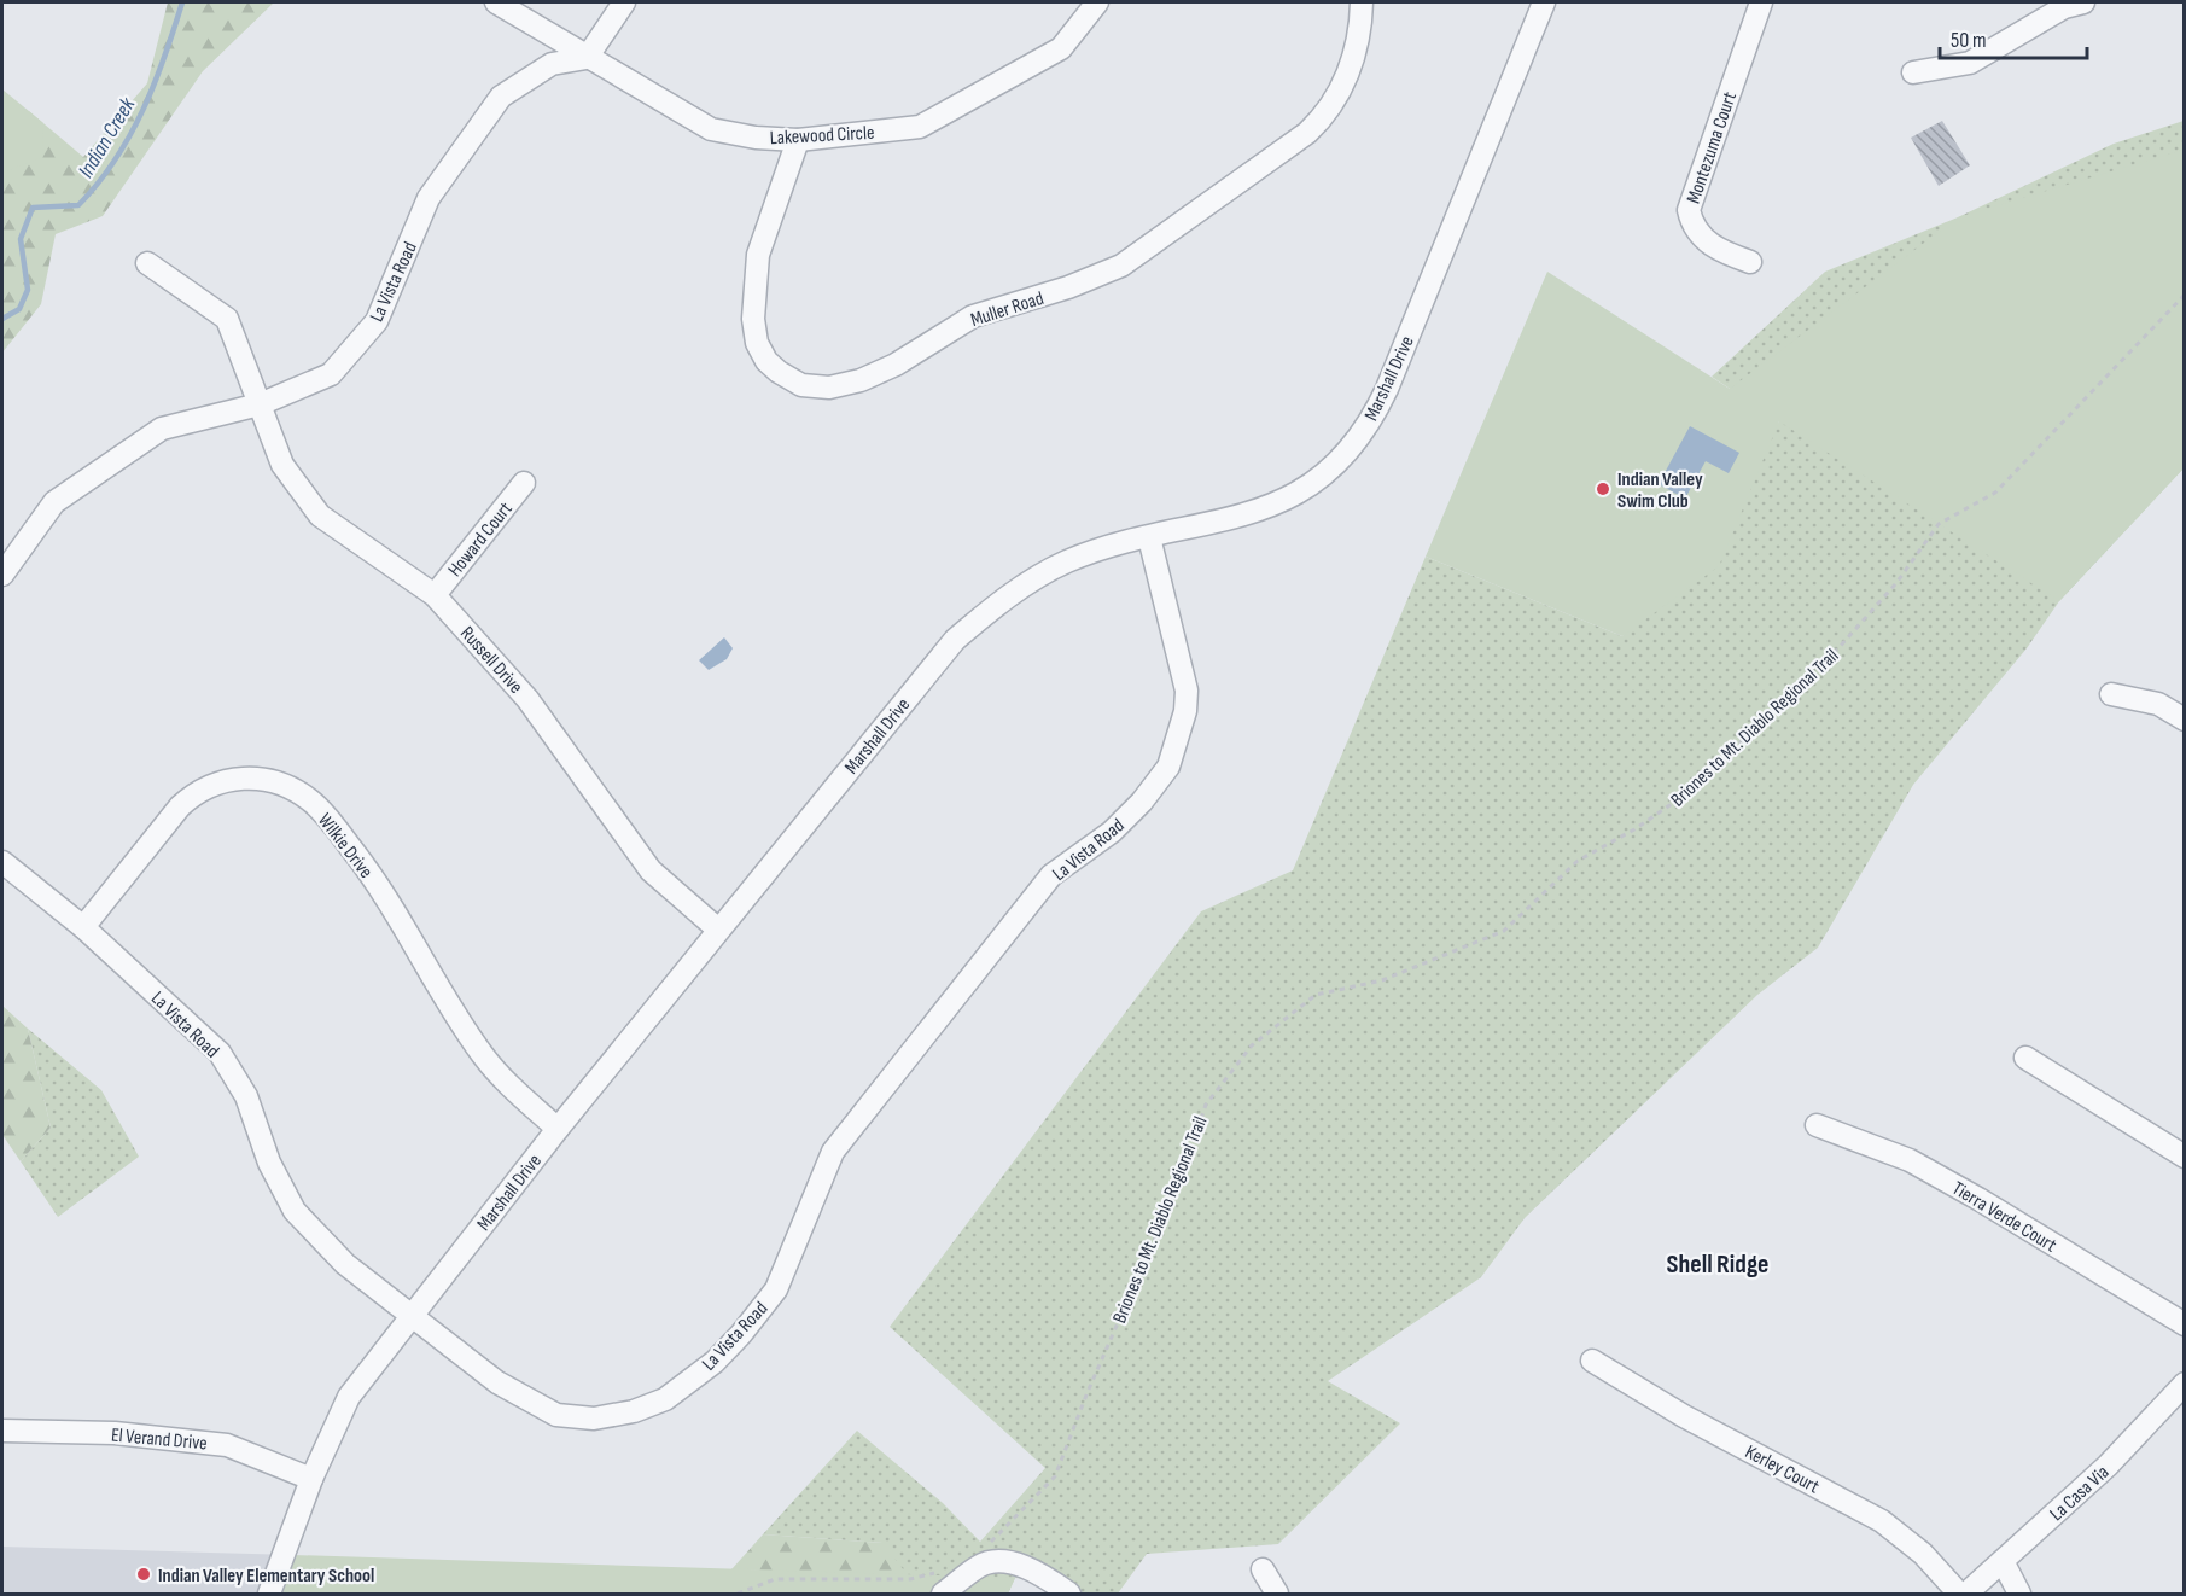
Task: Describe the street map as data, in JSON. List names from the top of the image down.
{
  "streets": {
    "street": [
      "Lakewood Circle",
      "Montezuma Court",
      "La Vista Road",
      "Muller Road",
      "Marshall Drive",
      "Howard Court",
      "Russell Drive",
      "Wilkie Drive",
      "Tierra Verde Court",
      "El Verand Drive",
      "Kerley Court",
      "La Casa Via"
    ],
    "path": ["Briones to Mt. Diablo Regional Trail"]
  },
  "crossings": [
    ["Lakewood Circle", "La Vista Road"],
    ["Lakewood Circle", "Muller Road"],
    ["La Vista Road", "Marshall Drive"],
    ["La Vista Road", "Russell Drive"],
    ["La Vista Road", "Wilkie Drive"],
    ["Marshall Drive", "Russell Drive"],
    ["Marshall Drive", "Wilkie Drive"],
    ["Marshall Drive", "El Verand Drive"],
    ["Howard Court", "Russell Drive"]
  ],
  "districts": ["Shell Ridge"],
  "water": ["Indian Creek"],
  "places": ["Indian Valley Swim Club", "Indian Valley Elementary School"],
  "scale_bar": "50 m"
}
